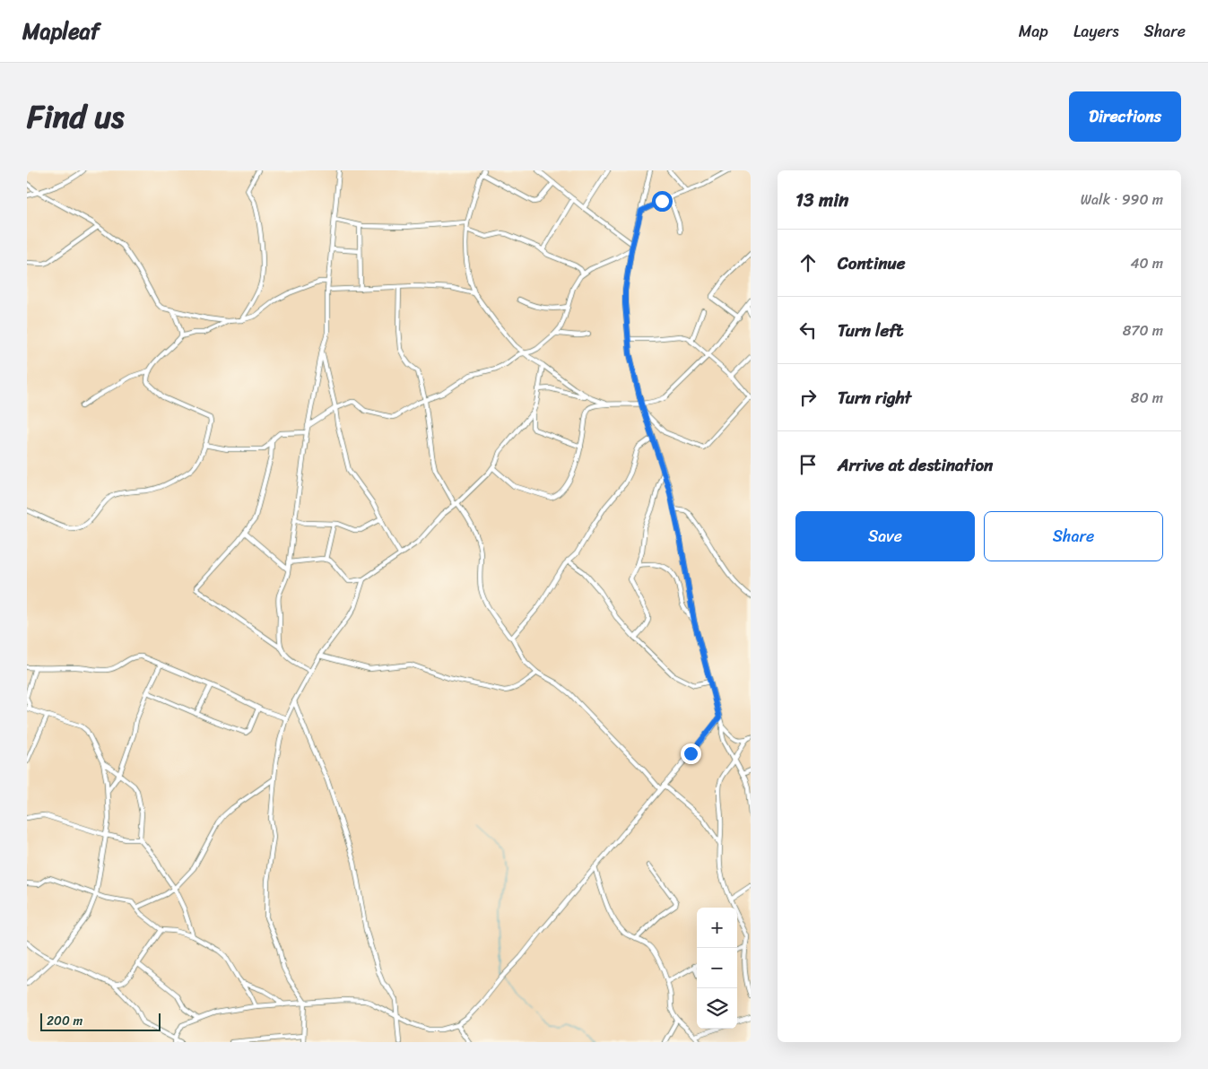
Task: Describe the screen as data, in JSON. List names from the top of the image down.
{
  "scale_bar": "200 m",
  "page": {
    "header": "Mapleaf",
    "nav": ["Map", "Layers", "Share"],
    "title": "Find us",
    "buttons": [
      "Directions",
      ["Save", "Share"]
    ],
    "heading": ["13 min", "Walk · 990 m"],
    "list": [
      ["Continue", "40 m"],
      ["Turn left", "870 m"],
      ["Turn right", "80 m"],
      "Arrive at destination"
    ],
    "map_buttons": ["+", "−"],
    "scale": "200 m"
  }
}
